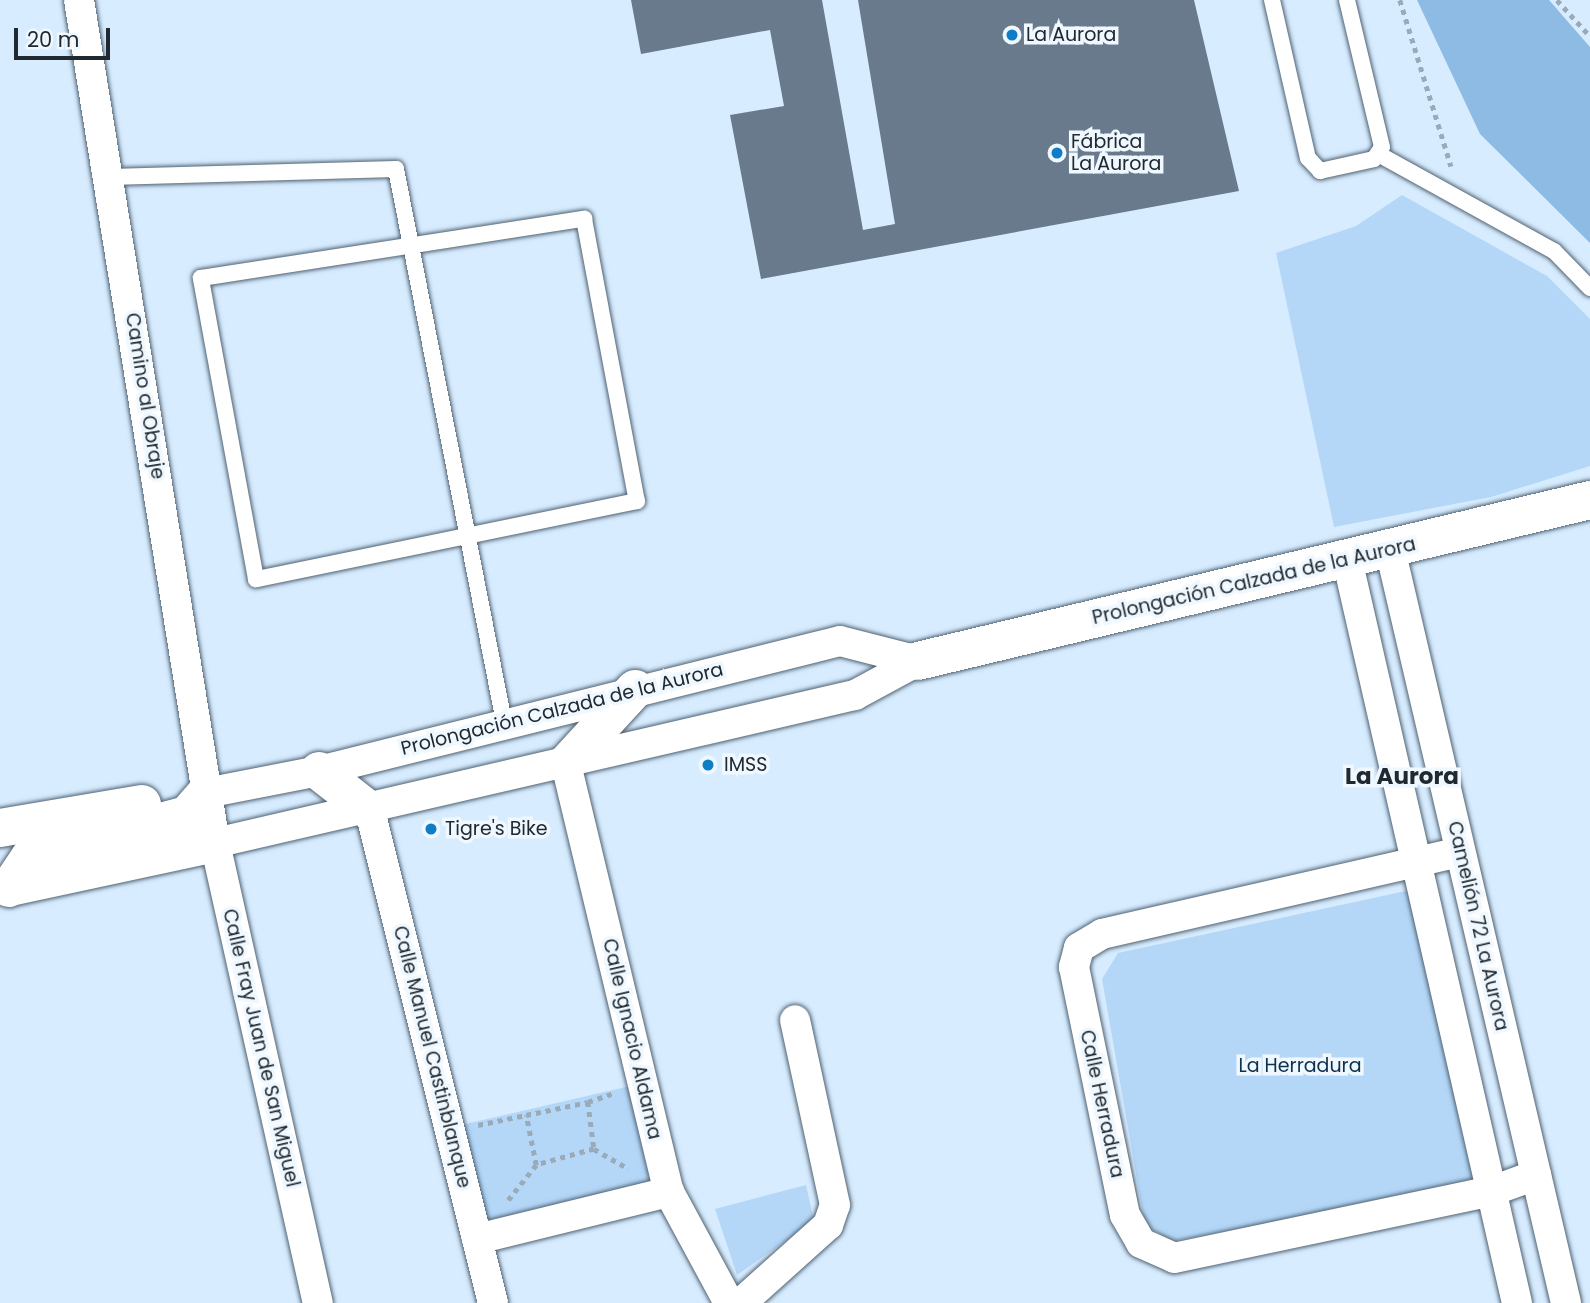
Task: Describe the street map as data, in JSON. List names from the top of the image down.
{
  "streets": {
    "main road": ["Prolongación Calzada de la Aurora"],
    "street": [
      "Camino al Obraje",
      "Camelión 72 La Aurora",
      "Calle Ignacio Aldama",
      "Calle Fray Juan de San Miguel",
      "Calle Manuel Castinblanque",
      "Calle Herradura"
    ]
  },
  "crossings": [
    ["Camino al Obraje", "Prolongación Calzada de la Aurora"],
    ["Camino al Obraje", "Calle Fray Juan de San Miguel"],
    ["Prolongación Calzada de la Aurora", "Camelión 72 La Aurora"],
    ["Prolongación Calzada de la Aurora", "Calle Ignacio Aldama"],
    ["Prolongación Calzada de la Aurora", "Calle Fray Juan de San Miguel"],
    ["Prolongación Calzada de la Aurora", "Calle Manuel Castinblanque"],
    ["Camelión 72 La Aurora", "Calle Herradura"]
  ],
  "districts": ["La Aurora"],
  "parks": ["La Herradura"],
  "places": [
    "La Aurora",
    "Fábrica La Aurora",
    "IMSS",
    "Tigre's Bike"
  ],
  "scale_bar": "20 m"
}
